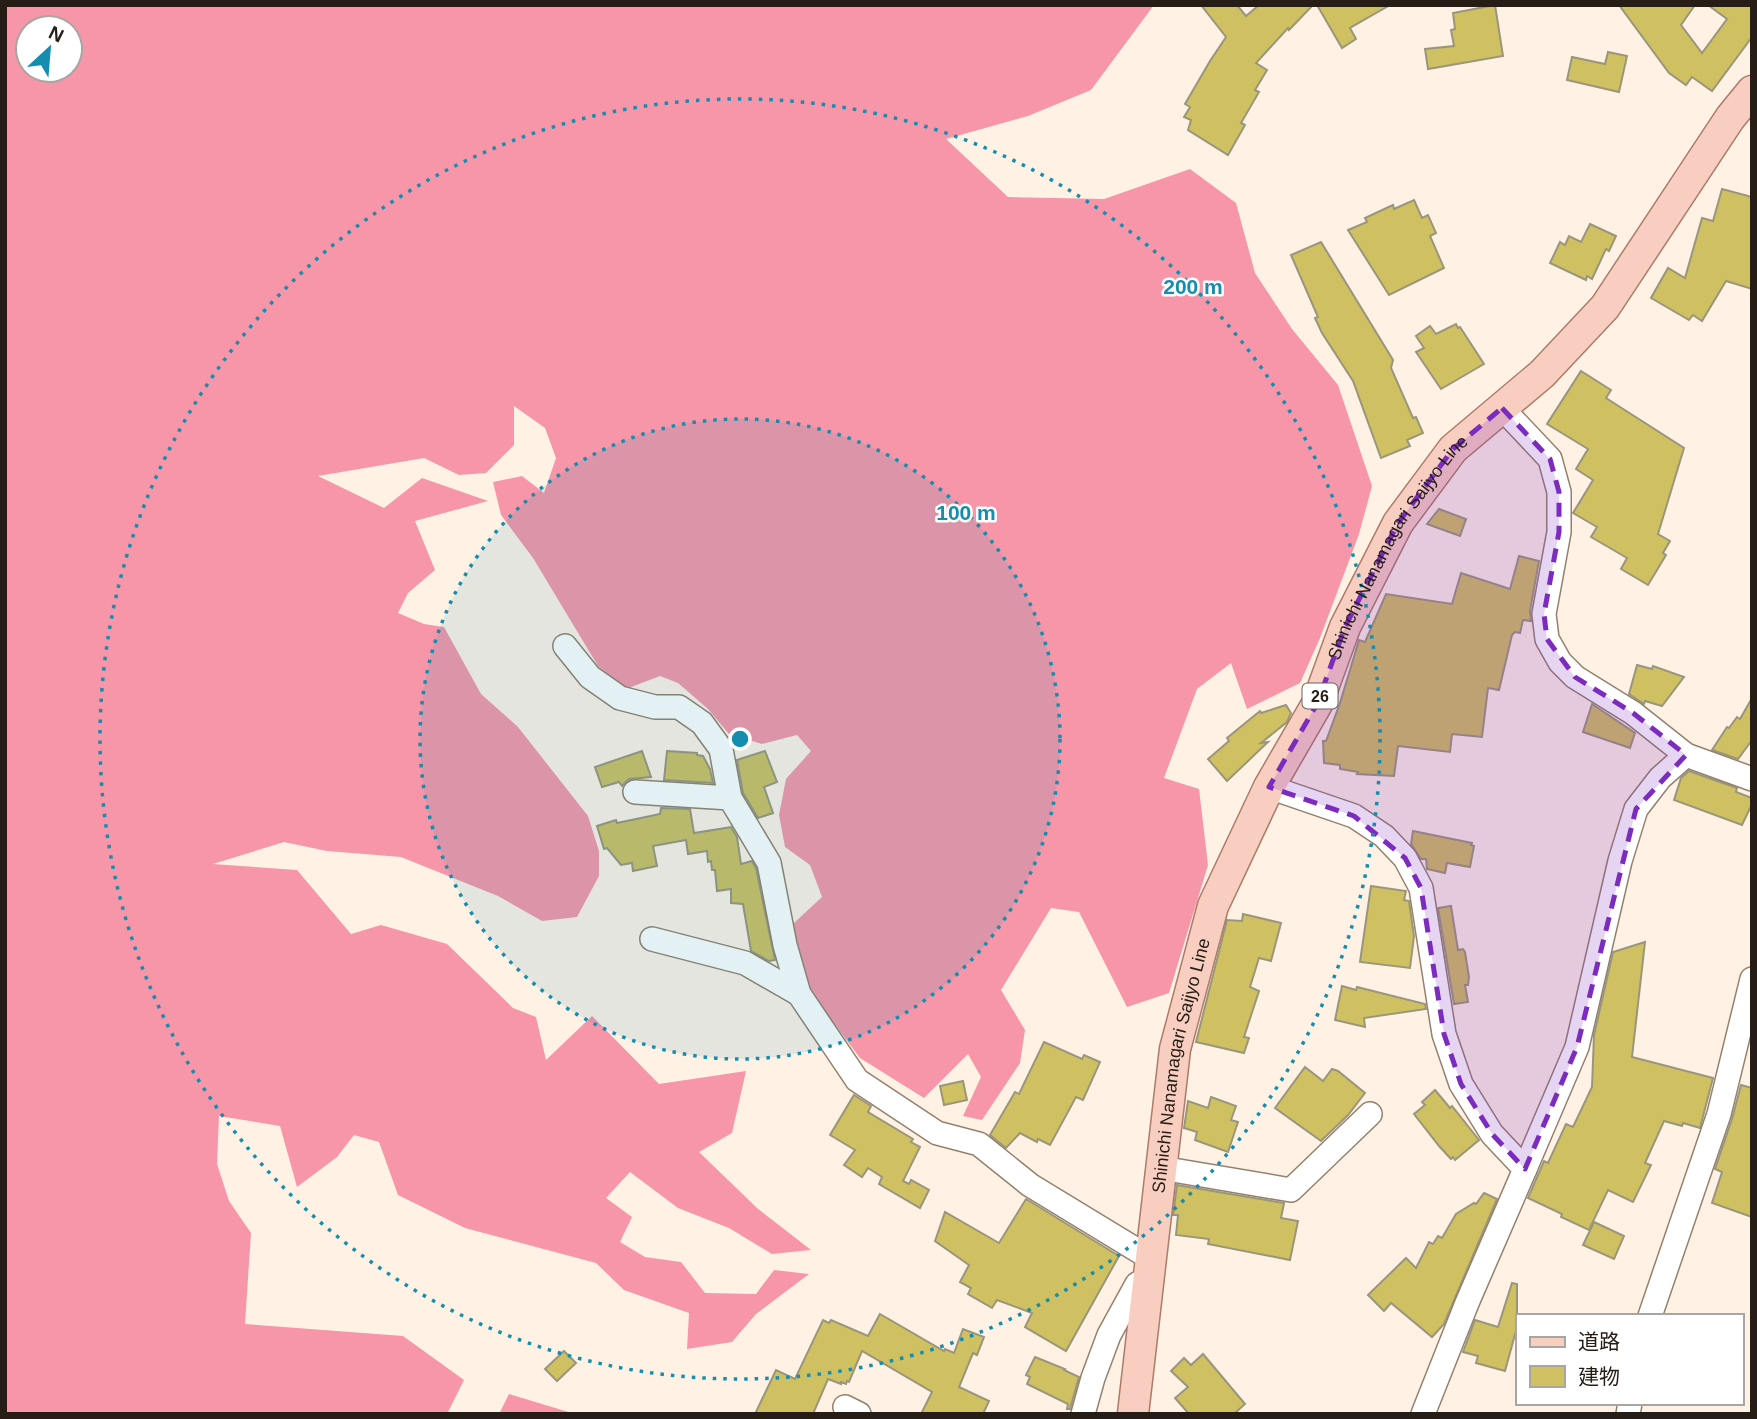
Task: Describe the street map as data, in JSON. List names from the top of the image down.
{
  "streets": {
    "main road": ["Shinichi Nanamagari Saijyo Line", "26"]
  },
  "legend": ["道路", "建物"],
  "north": "top right",
  "rings": ["200 m", "100 m"]
}
